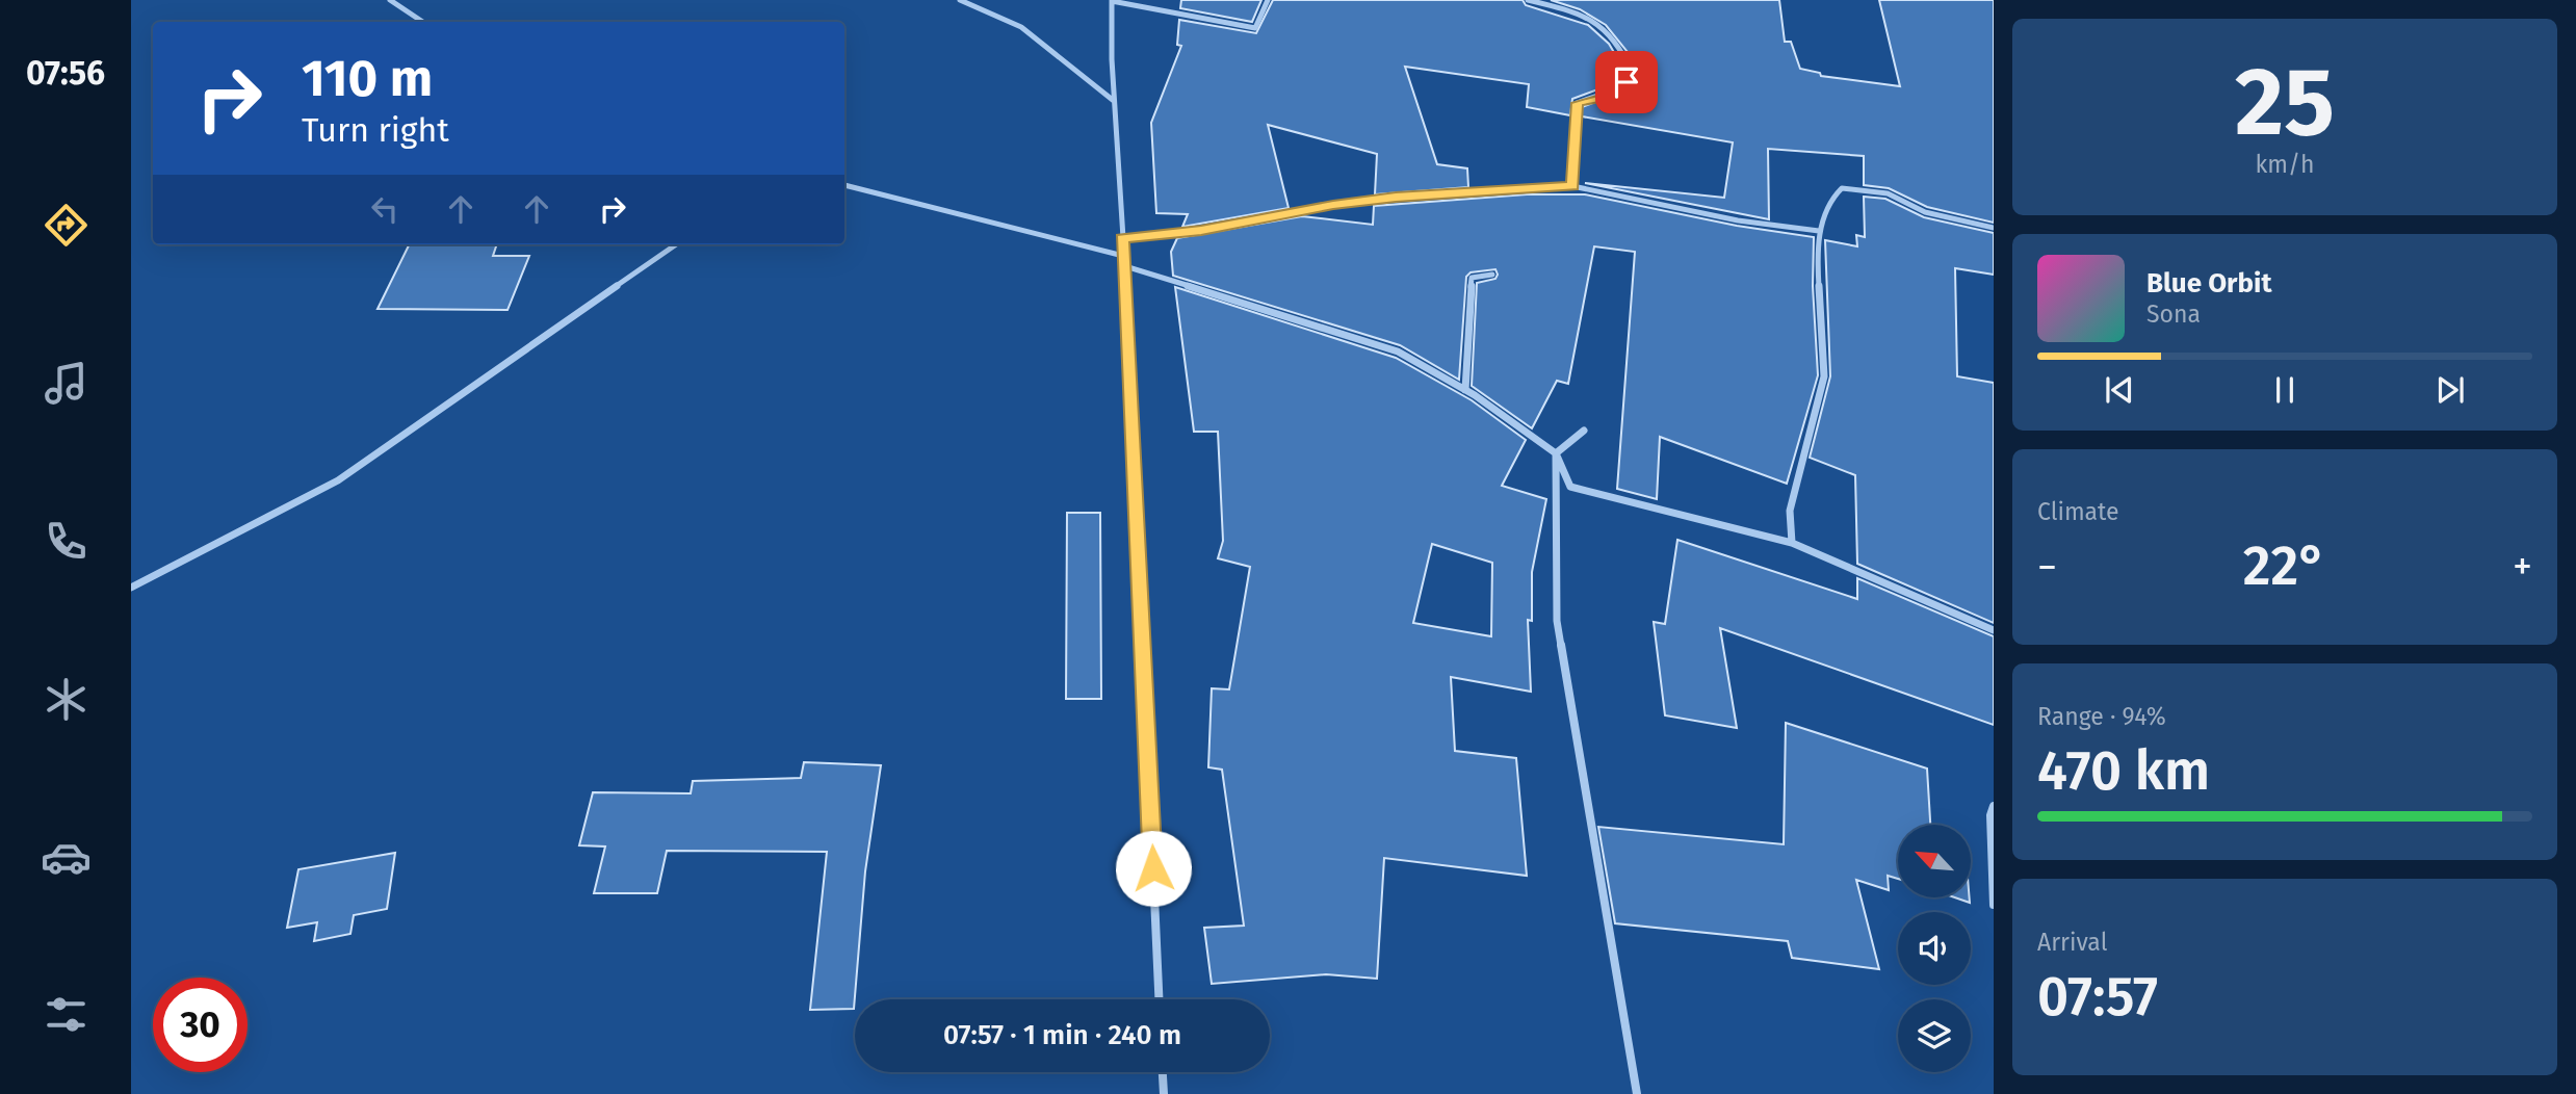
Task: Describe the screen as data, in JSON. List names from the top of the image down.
{
  "north": "top left",
  "page": {
    "tabs": "07:56",
    "tile": [
      ["25", "km/h"],
      "Climate",
      ["Range · 94%", "470 km"],
      ["Arrival", "07:57"]
    ],
    "turn": ["110 m", "Turn right"],
    "song": ["Blue Orbit", "Sona"],
    "heat": ["−", "22°", "+"],
    "limit": "30",
    "trip": "07:57 · 1 min · 240 m"
  }
}
